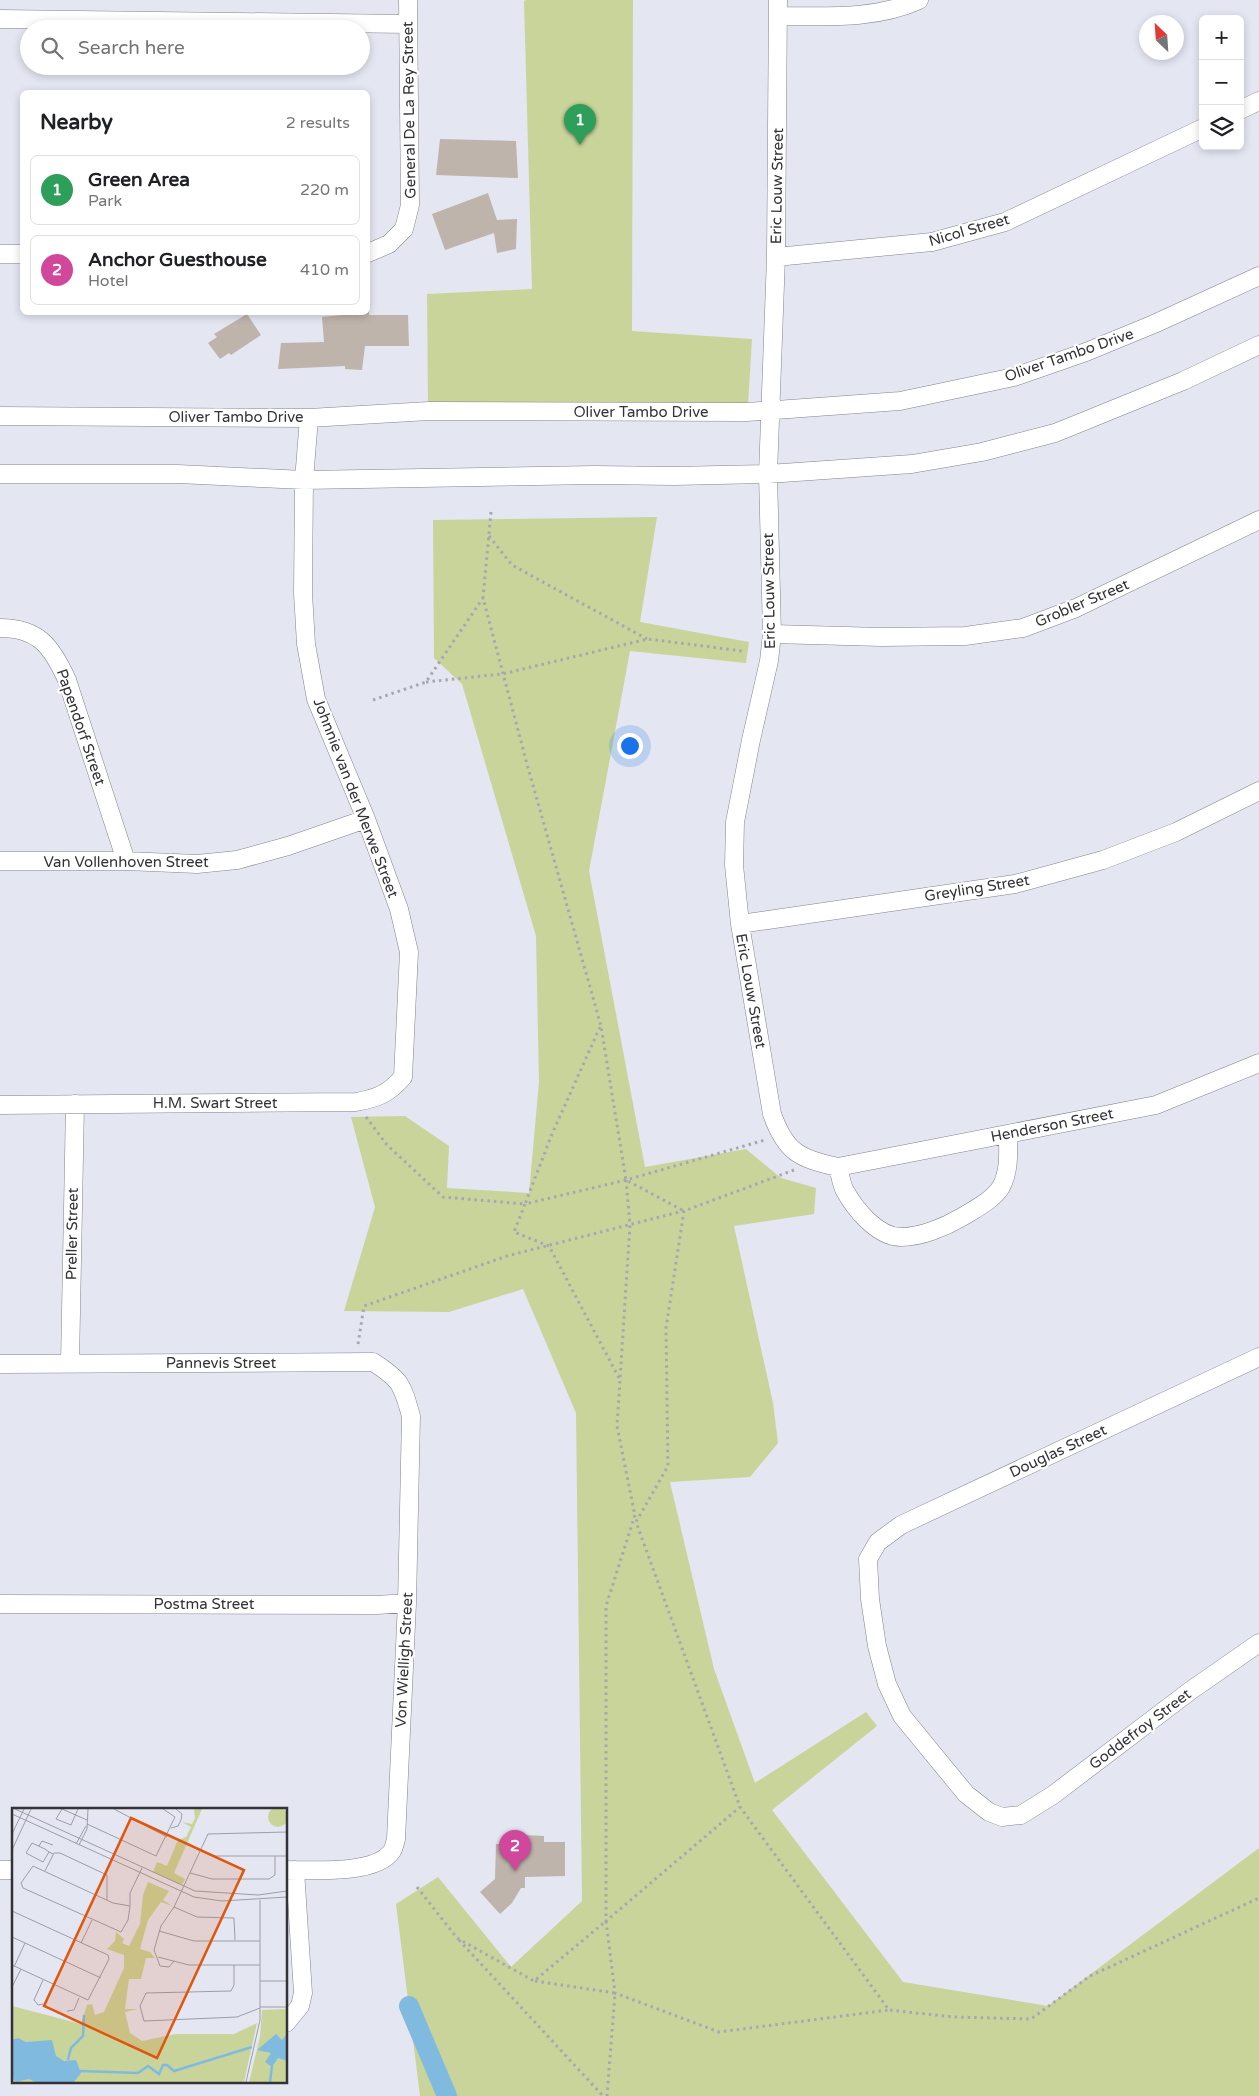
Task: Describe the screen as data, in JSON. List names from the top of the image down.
{
  "streets": {
    "street": [
      "General De La Rey Street",
      "Eric Louw Street",
      "Nicol Street",
      "Oliver Tambo Drive",
      "Grobler Street",
      "Papendorf Street",
      "Johnnie van der Merwe Street",
      "Van Vollenhoven Street",
      "Greyling Street",
      "H.M. Swart Street",
      "Henderson Street",
      "Preller Street",
      "Pannevis Street",
      "Douglas Street",
      "Postma Street",
      "Von Wielligh Street",
      "Goddefroy Street"
    ]
  },
  "crossings": [
    ["Eric Louw Street", "Nicol Street"],
    ["Eric Louw Street", "Oliver Tambo Drive"],
    ["Eric Louw Street", "Grobler Street"],
    ["Eric Louw Street", "Greyling Street"],
    ["Eric Louw Street", "Henderson Street"],
    ["Oliver Tambo Drive", "Johnnie van der Merwe Street"],
    ["Papendorf Street", "Van Vollenhoven Street"],
    ["Johnnie van der Merwe Street", "Van Vollenhoven Street"],
    ["Johnnie van der Merwe Street", "H.M. Swart Street"],
    ["H.M. Swart Street", "Preller Street"],
    ["Preller Street", "Pannevis Street"],
    ["Pannevis Street", "Von Wielligh Street"],
    ["Douglas Street", "Goddefroy Street"],
    ["Postma Street", "Von Wielligh Street"]
  ],
  "north": "top left",
  "page": {
    "map_buttons": ["+", "−"],
    "search": "Search here",
    "heading": ["Nearby", "2 results"],
    "pins": ["1", "2"],
    "list": [
      {
        "mark": "1",
        "name": "Green Area",
        "note": "Park",
        "value": "220 m"
      },
      {
        "mark": "2",
        "name": "Anchor Guesthouse",
        "note": "Hotel",
        "value": "410 m"
      }
    ]
  }
}
